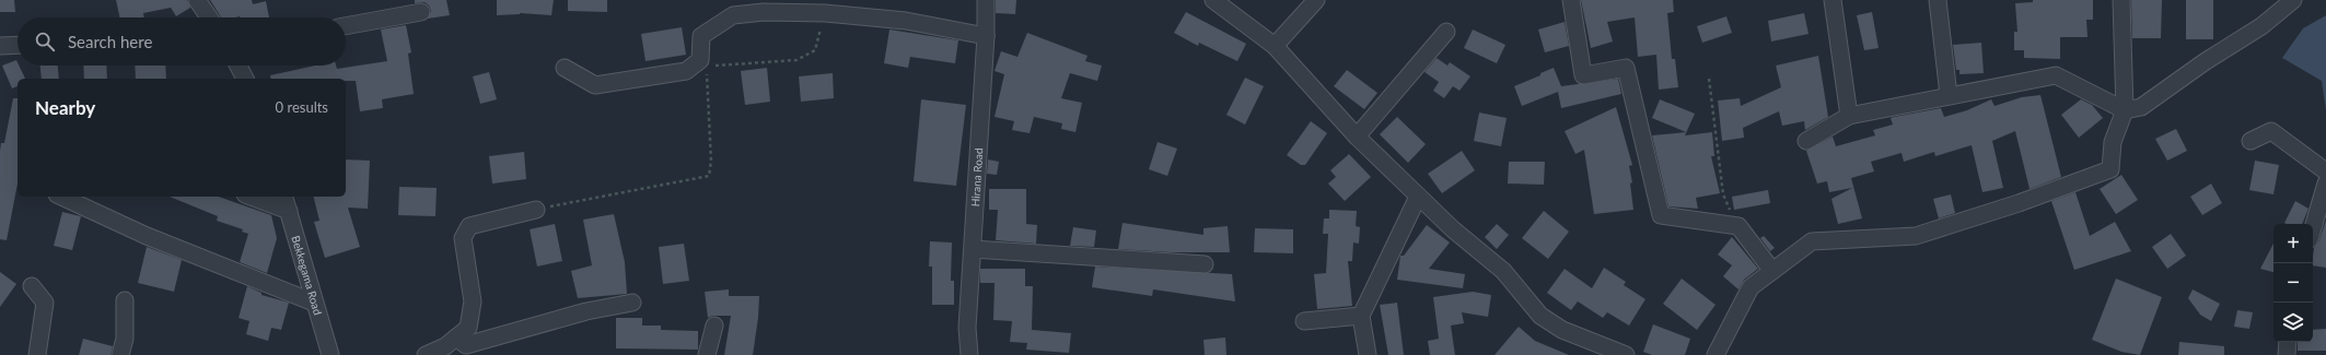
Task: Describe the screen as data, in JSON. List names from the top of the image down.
{
  "streets": {
    "street": ["Hirana Road", "Bekkegama Road"]
  },
  "page": {
    "search": "Search here",
    "heading": ["Nearby", "0 results"],
    "map_buttons": ["+", "−"]
  }
}
